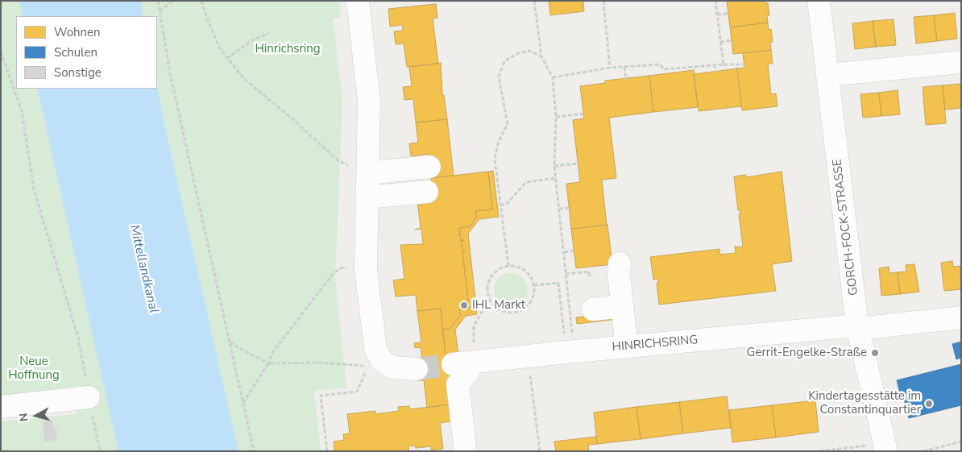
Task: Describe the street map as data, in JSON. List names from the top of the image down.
{
  "streets": {
    "street": ["GORCH-FOCK-STRASSE", "HINRICHSRING"]
  },
  "crossings": [
    ["GORCH-FOCK-STRASSE", "HINRICHSRING"]
  ],
  "water": ["Mittellandkanal"],
  "parks": ["Hinrichsring", "Neue Hoffnung"],
  "places": ["IHL Markt", "Gerrit-Engelke-Straße", "Kindertagesstätte im Constantinquartier"],
  "legend": ["Wohnen", "Schulen", "Sonstige"],
  "north": "left"
}
